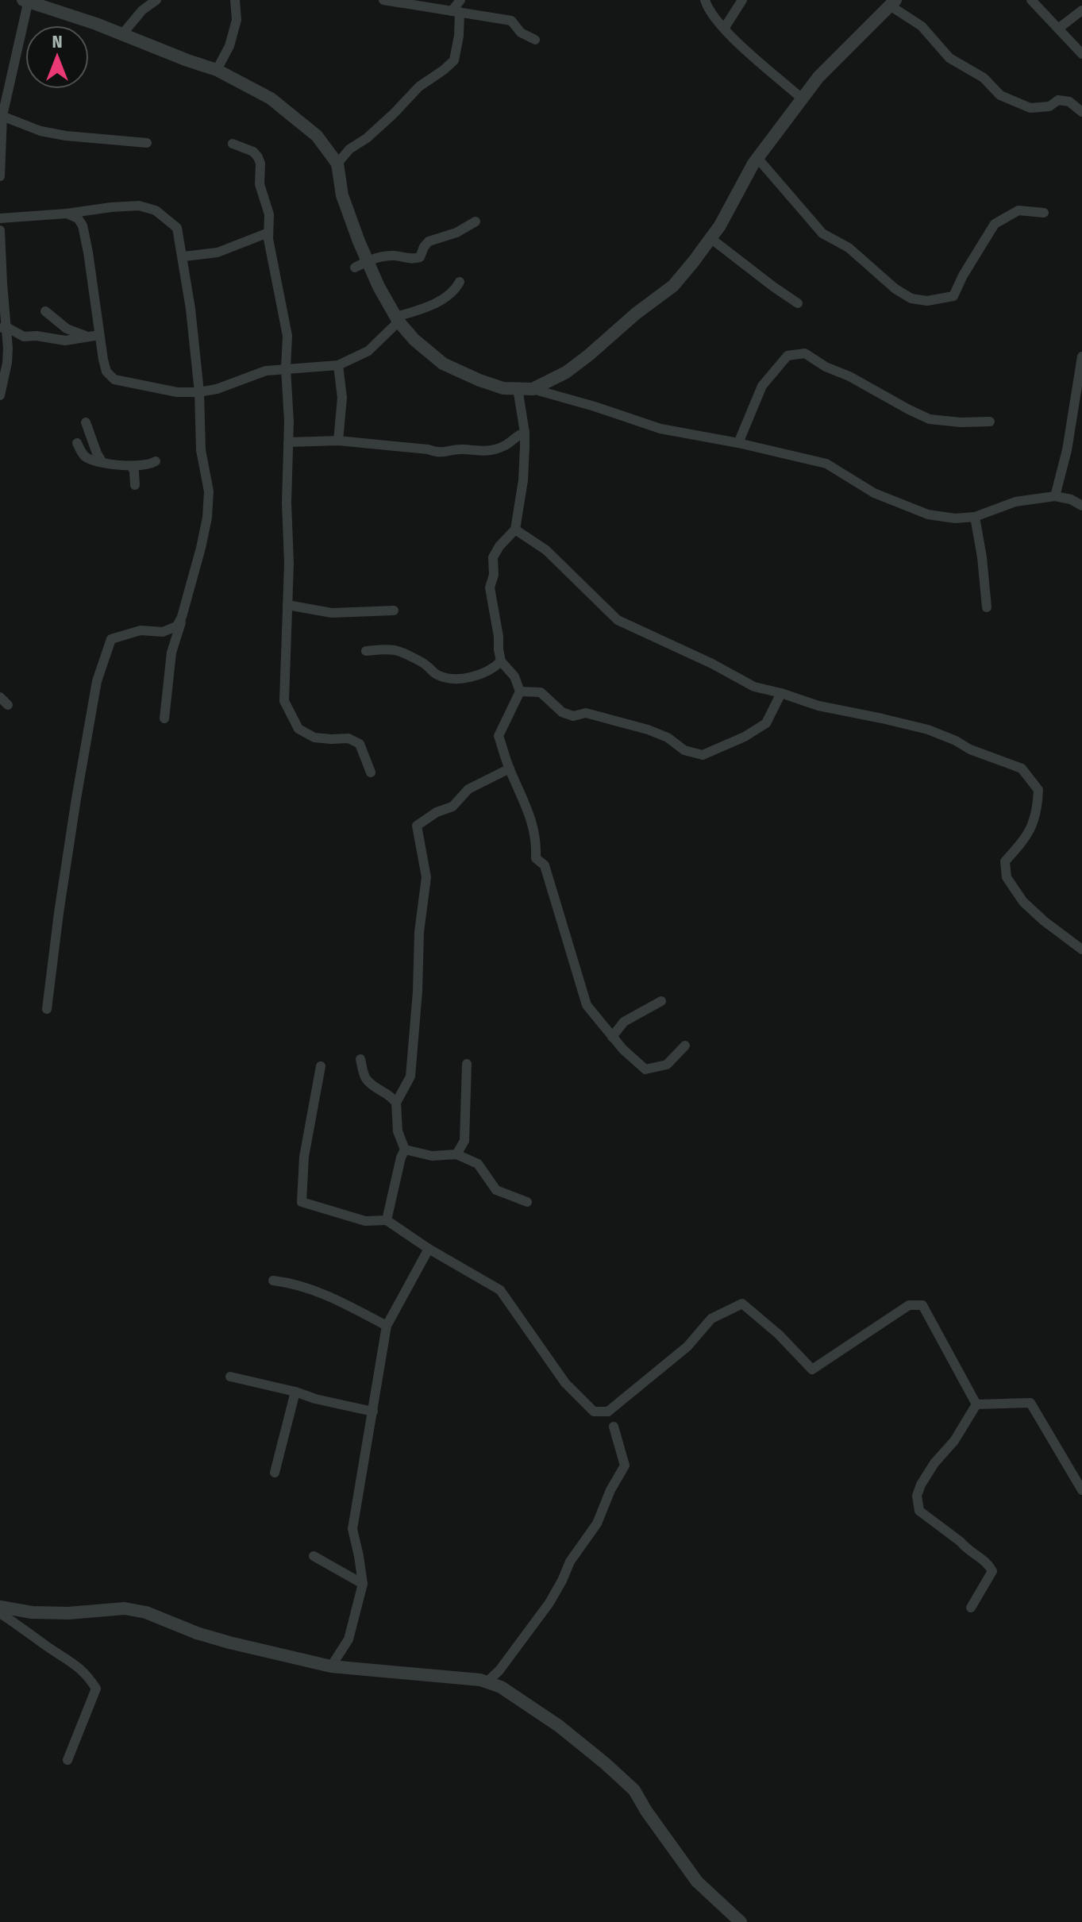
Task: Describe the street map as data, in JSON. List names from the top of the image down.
{
  "north": "top"
}
